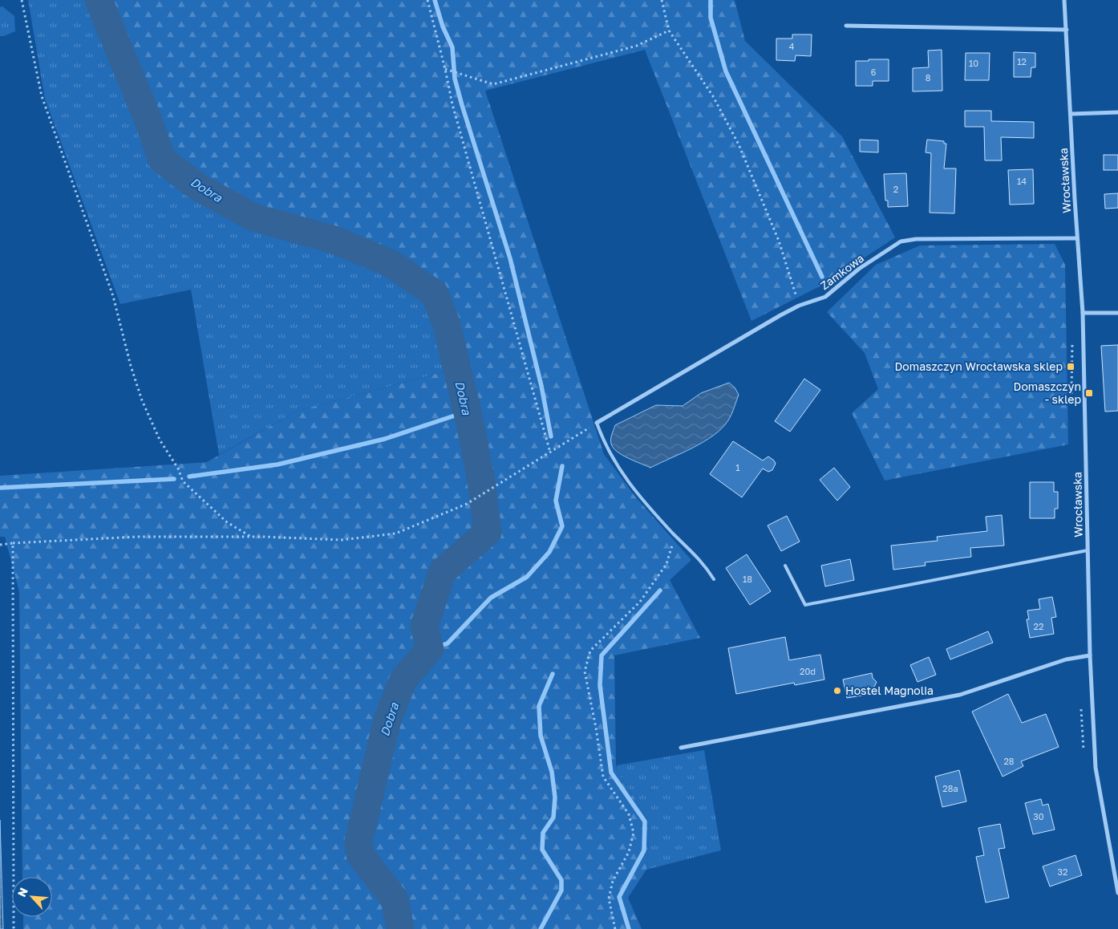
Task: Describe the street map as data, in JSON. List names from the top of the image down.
{
  "streets": {
    "street": ["Wrocławska", "Zamkowa"]
  },
  "crossings": [
    ["Wrocławska", "Zamkowa"]
  ],
  "water": ["Dobra"],
  "places": {
    "transit": ["Domaszczyn Wrocławska sklep", "Domaszczyn - sklep"],
    "other": ["Hostel Magnolia"]
  },
  "house_numbers": [
    "4",
    "12",
    "10",
    "6",
    "8",
    "14",
    "2",
    "1",
    "18",
    "22",
    "20d",
    "28",
    "28a",
    "30",
    "32"
  ],
  "north": "top left"
}
